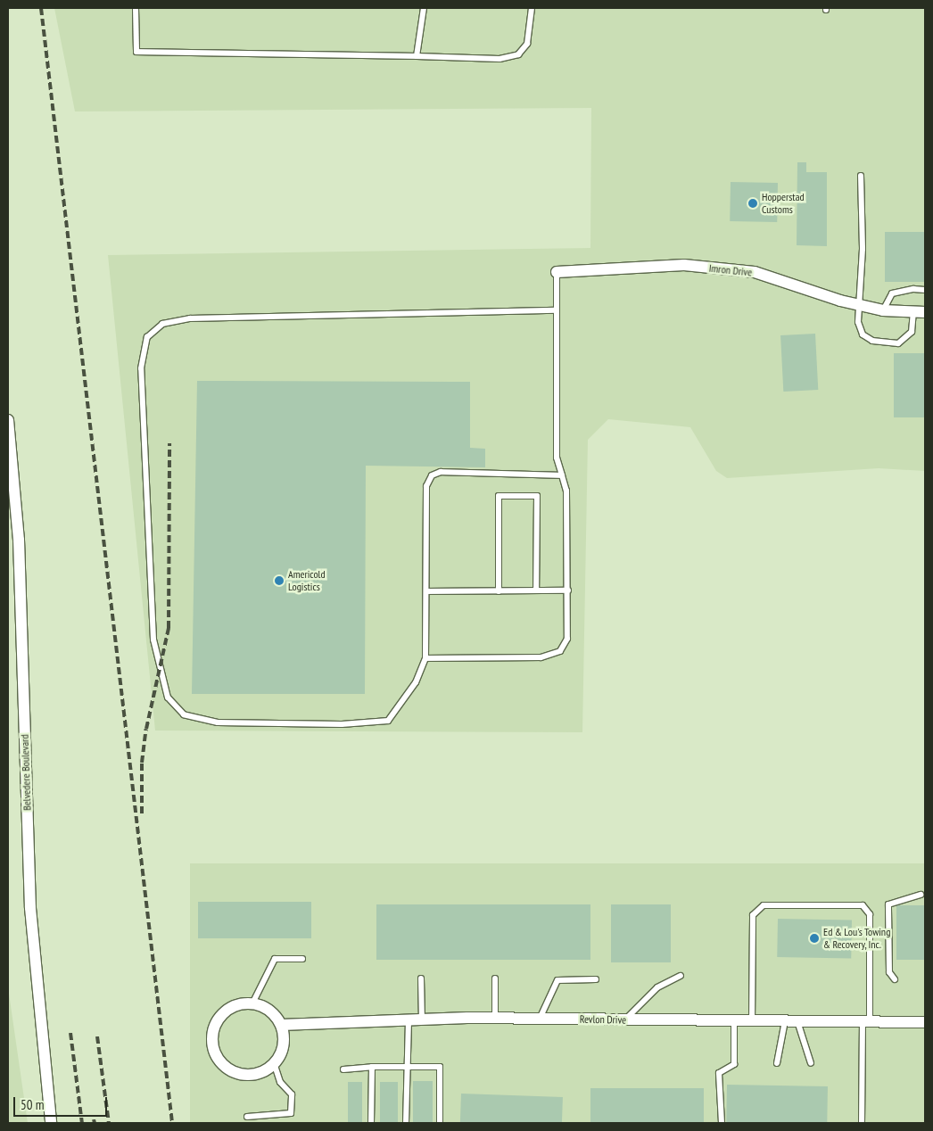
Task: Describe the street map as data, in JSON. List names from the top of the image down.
{
  "streets": {
    "street": ["Imron Drive", "Belvedere Boulevard", "Revlon Drive"]
  },
  "places": ["Hopperstad Customs", "Americold Logistics", "Ed & Lou's Towing & Recovery, Inc."],
  "scale_bar": "50 m"
}
